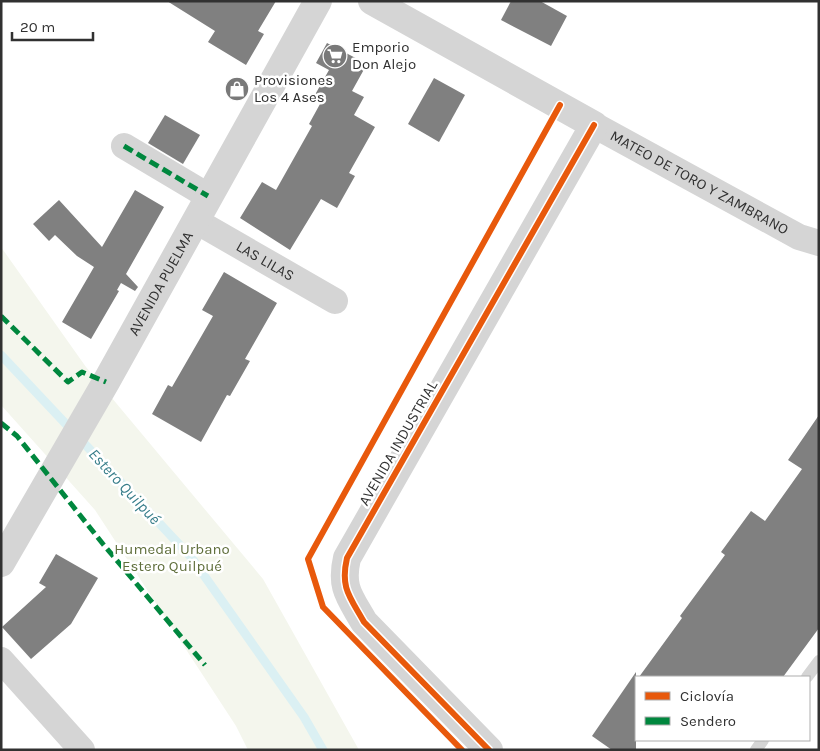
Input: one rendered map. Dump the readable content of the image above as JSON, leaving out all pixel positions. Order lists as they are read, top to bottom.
{
  "streets": {
    "street": [
      "MATEO DE TORO Y ZAMBRANO",
      "LAS LILAS",
      "AVENIDA PUELMA",
      "AVENIDA INDUSTRIAL"
    ]
  },
  "crossings": [
    ["MATEO DE TORO Y ZAMBRANO", "AVENIDA INDUSTRIAL"],
    ["LAS LILAS", "AVENIDA PUELMA"]
  ],
  "water": ["Estero Quilpué"],
  "parks": ["Humedal Urbano Estero Quilpué"],
  "places": {
    "supermarket": ["Emporio Don Alejo"],
    "shop": ["Provisiones Los 4 Ases"]
  },
  "legend": ["Ciclovía", "Sendero"],
  "scale_bar": "20 m"
}
